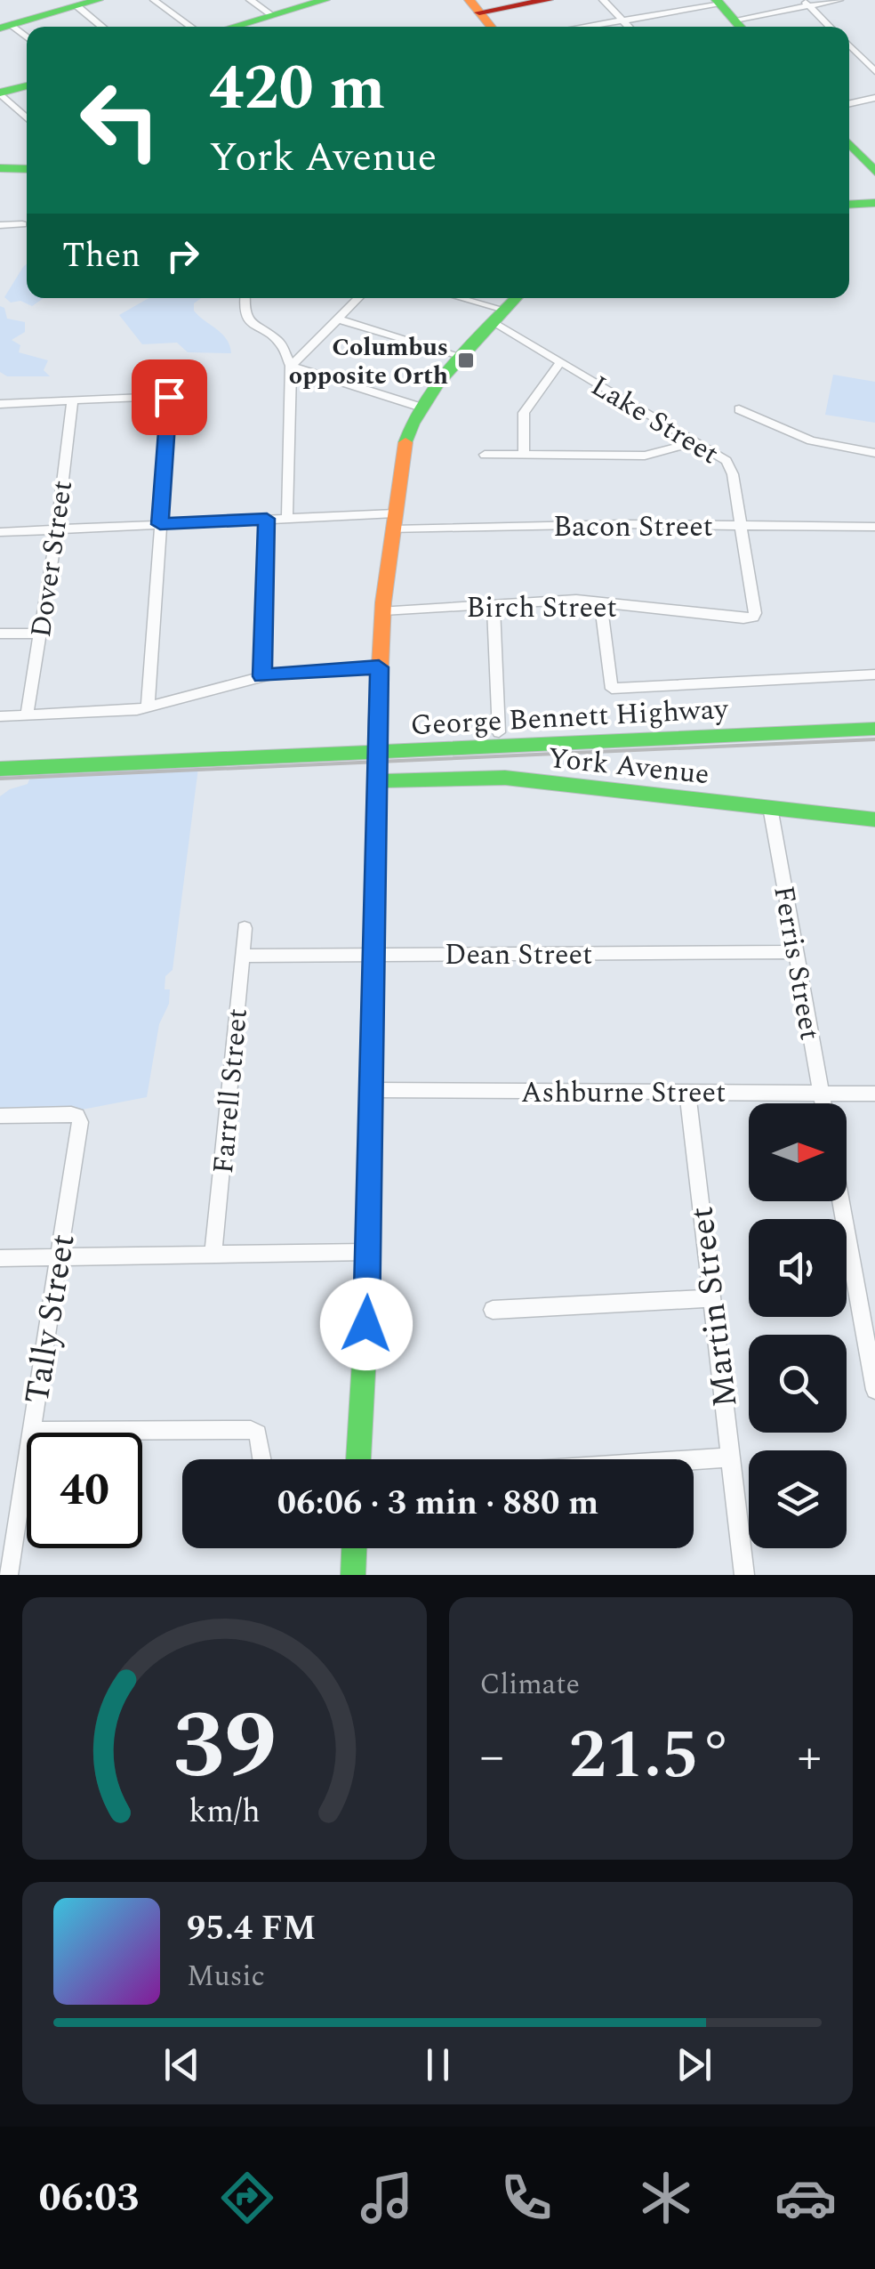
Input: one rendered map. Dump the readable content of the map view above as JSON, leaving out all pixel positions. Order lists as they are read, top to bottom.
{
  "streets": {
    "street": [
      "Lake Street",
      "Bacon Street",
      "Dover Street",
      "Birch Street",
      "George Bennett Highway",
      "York Avenue",
      "Dean Street",
      "Ferris Street",
      "Farrell Street",
      "Ashburne Street",
      "Martin Street",
      "Tally Street"
    ]
  },
  "crossings": [
    ["Lake Street", "Bacon Street"],
    ["Lake Street", "Birch Street"],
    ["Bacon Street", "Dover Street"],
    ["York Avenue", "Ferris Street"],
    ["Dean Street", "Ferris Street"],
    ["Dean Street", "Farrell Street"],
    ["Ferris Street", "Ashburne Street"],
    ["Ashburne Street", "Martin Street"]
  ],
  "places": {
    "transit": ["Columbus opposite Orth"]
  },
  "north": "right",
  "page": {
    "turn": ["420 m", "York Avenue"],
    "then": "Then",
    "limit": "40",
    "trip": "06:06 · 3 min · 880 m",
    "tile": "Climate",
    "heat": ["−", "21.5°", "+"],
    "song": ["95.4 FM", "Music"],
    "tabs": "06:03",
    "gauge": ["39", "km/h"]
  }
}
